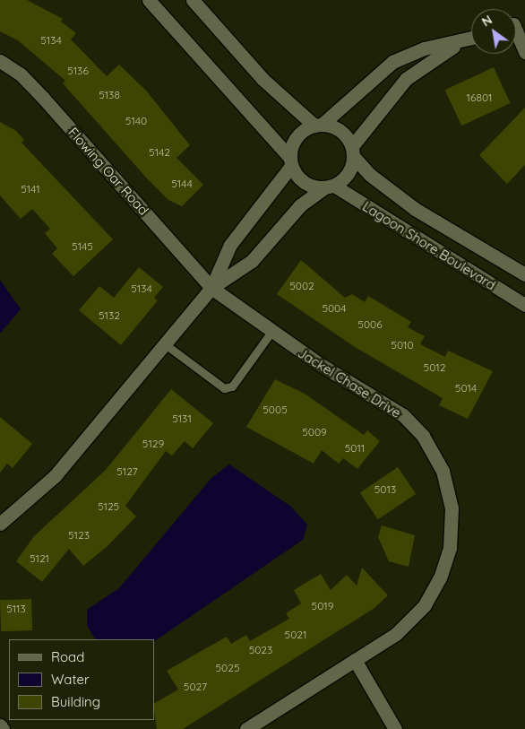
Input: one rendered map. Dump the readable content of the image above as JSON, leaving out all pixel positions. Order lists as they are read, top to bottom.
{
  "streets": {
    "street": ["Flowing Oar Road", "Lagoon Shore Boulevard", "Jackel Chase Drive"]
  },
  "crossings": [
    ["Flowing Oar Road", "Jackel Chase Drive"]
  ],
  "house_numbers": [
    "5134",
    "5136",
    "5138",
    "16801",
    "5140",
    "5142",
    "5144",
    "5141",
    "5145",
    "5002",
    "5134",
    "5004",
    "5132",
    "5006",
    "5010",
    "5012",
    "5014",
    "5005",
    "5131",
    "5009",
    "5129",
    "5011",
    "5127",
    "5013",
    "5125",
    "5123",
    "5121",
    "5019",
    "5113",
    "5021",
    "5023",
    "5025",
    "5027"
  ],
  "legend": ["Road", "Water", "Building"],
  "north": "top left"
}
